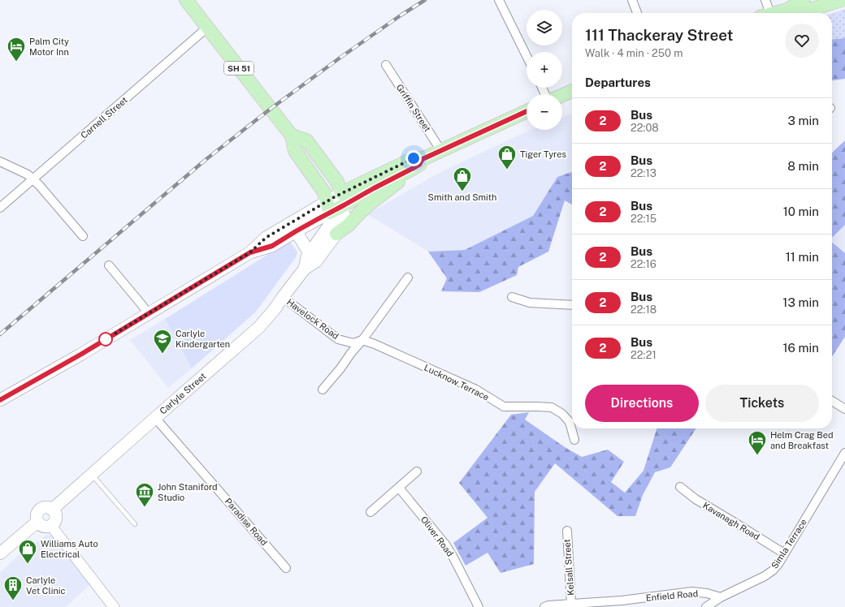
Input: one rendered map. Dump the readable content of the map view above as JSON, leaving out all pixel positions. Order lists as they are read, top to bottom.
{
  "streets": {
    "main road": ["SH 51", "Carlyle Street"],
    "street": [
      "Griffin Street",
      "Carnell Street",
      "Havelock Road",
      "Lucknow Terrace",
      "Kavanagh Road",
      "Paradise Road",
      "Oliver Road",
      "Simla Terrace",
      "Kelsall Street",
      "Enfield Road"
    ]
  },
  "crossings": [
    ["SH 51", "Carnell Street"],
    ["SH 51", "Carlyle Street"],
    ["Havelock Road", "Lucknow Terrace"],
    ["Havelock Road", "Carlyle Street"],
    ["Carlyle Street", "Paradise Road"],
    ["Kavanagh Road", "Simla Terrace"],
    ["Simla Terrace", "Enfield Road"],
    ["Kelsall Street", "Enfield Road"]
  ],
  "places": {
    "hotel": ["Palm City Motor Inn", "Helm Crag Bed and Breakfast"],
    "shop": ["Tiger Tyres", "Smith and Smith", "Williams Auto Electrical"],
    "school or university": ["Carlyle Kindergarten"],
    "museum": ["John Staniford Studio"],
    "building": ["Carlyle Vet Clinic"]
  },
  "lines": ["bus line 2"],
  "page": {
    "map_buttons": ["+", "−"],
    "heading": [
      ["111 Thackeray Street", "Walk · 4 min · 250 m"],
      "Departures"
    ],
    "list": [
      {
        "mark": "2",
        "name": "Bus",
        "note": "22:08",
        "value": "3 min"
      },
      {
        "mark": "2",
        "name": "Bus",
        "note": "22:13",
        "value": "8 min"
      },
      {
        "mark": "2",
        "name": "Bus",
        "note": "22:15",
        "value": "10 min"
      },
      {
        "mark": "2",
        "name": "Bus",
        "note": "22:16",
        "value": "11 min"
      },
      {
        "mark": "2",
        "name": "Bus",
        "note": "22:18",
        "value": "13 min"
      },
      {
        "mark": "2",
        "name": "Bus",
        "note": "22:21",
        "value": "16 min"
      }
    ],
    "buttons": ["Directions", "Tickets"]
  }
}
